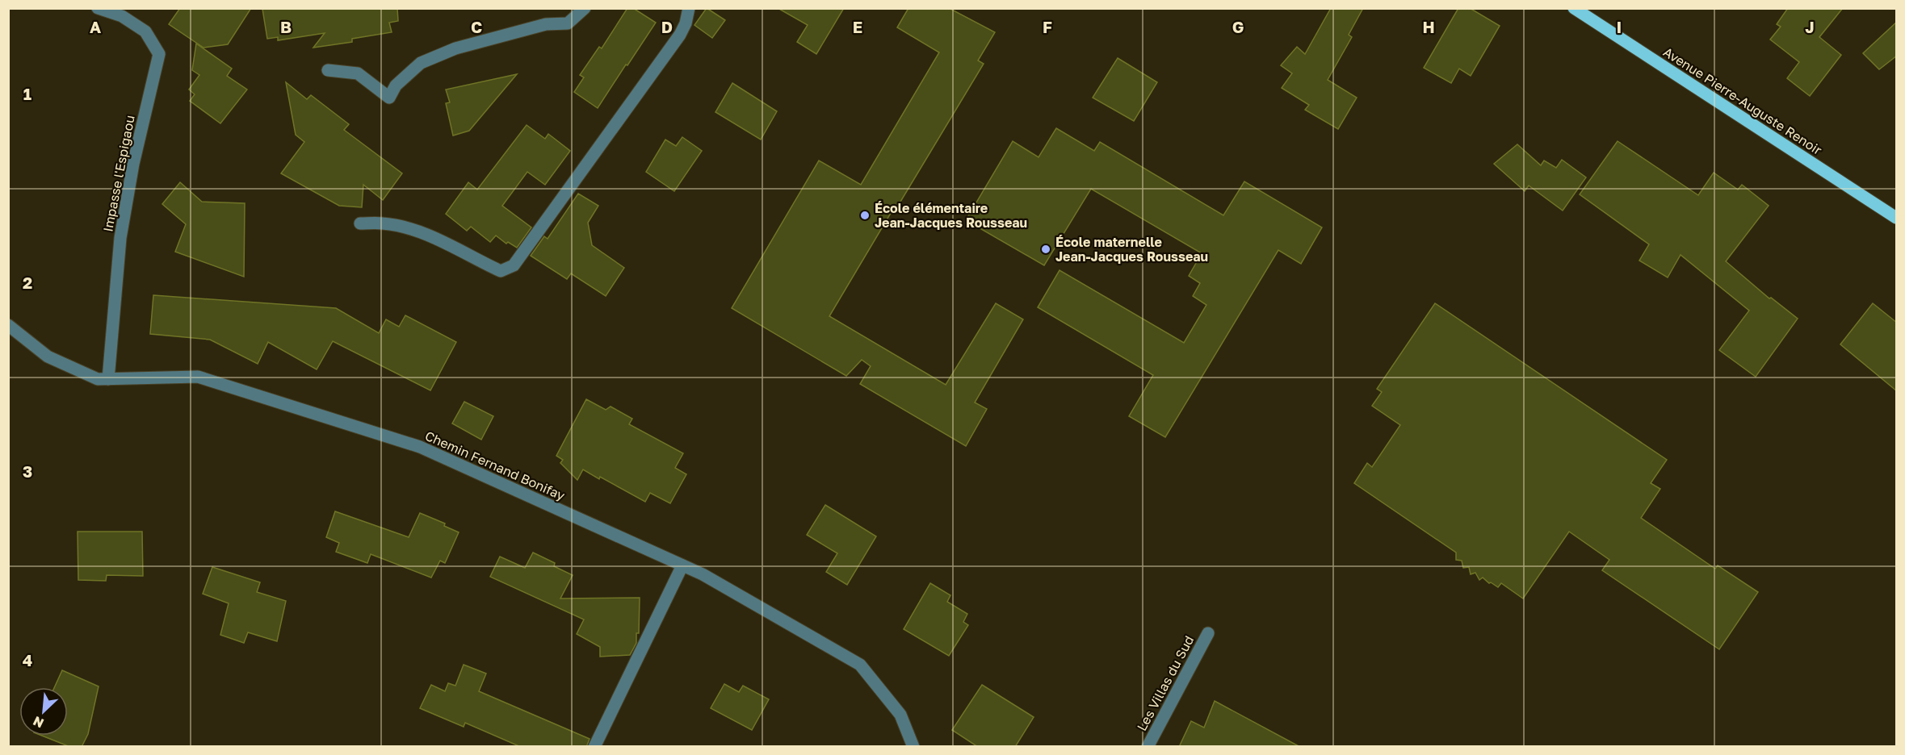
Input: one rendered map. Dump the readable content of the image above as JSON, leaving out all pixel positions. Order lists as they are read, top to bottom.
{
  "streets": {
    "main road": ["Avenue Pierre-Auguste Renoir"],
    "street": ["Impasse l'Espigaou", "Chemin Fernand Bonifay", "Les Villas du Sud"]
  },
  "crossings": [
    ["Impasse l'Espigaou", "Chemin Fernand Bonifay"]
  ],
  "places": ["École élémentaire Jean-Jacques Rousseau", "École maternelle Jean-Jacques Rousseau"],
  "north": "bottom left",
  "grid": {
    "columns": [
      "A",
      "B",
      "C",
      "D",
      "E",
      "F",
      "G",
      "H",
      "I",
      "J"
    ],
    "rows": [
      "1",
      "2",
      "3",
      "4"
    ]
  }
}
